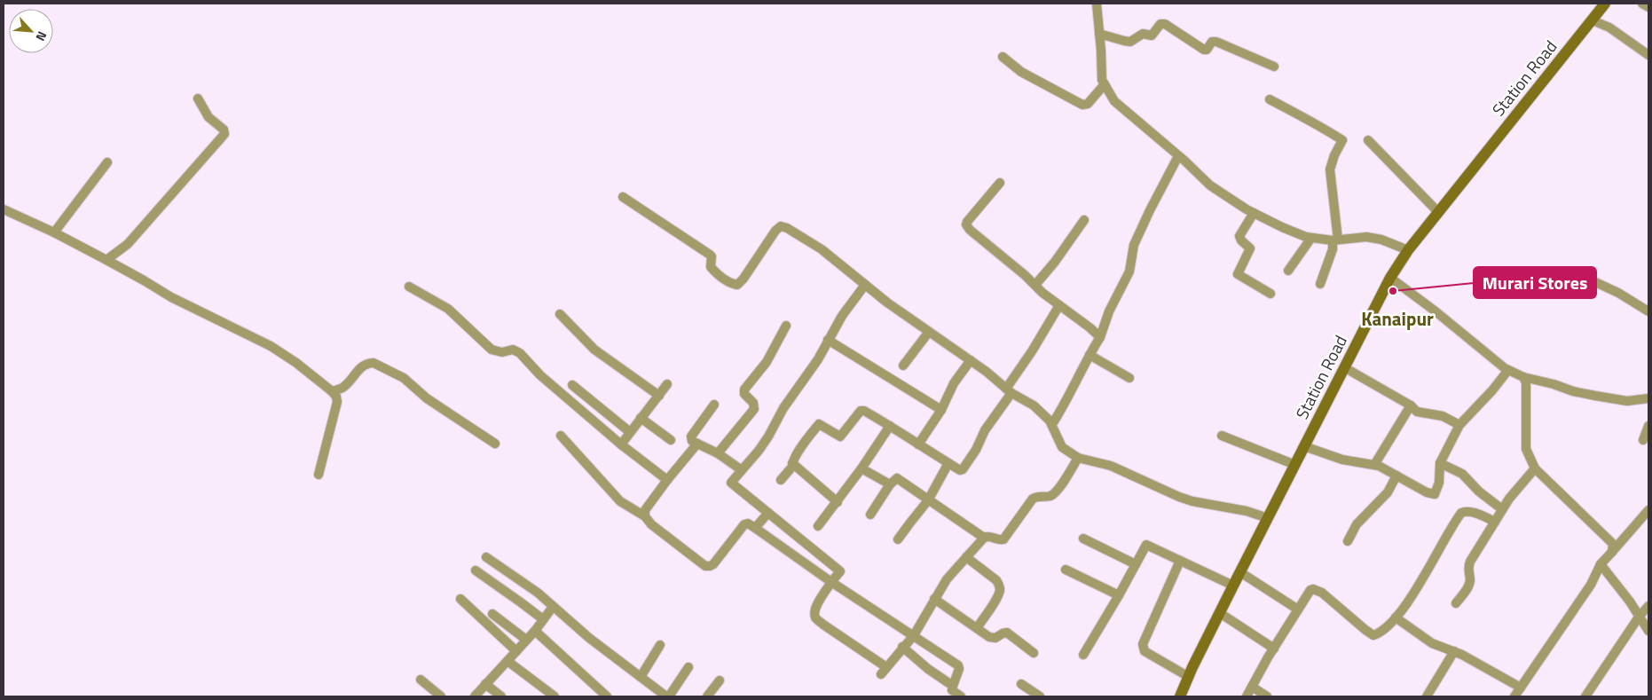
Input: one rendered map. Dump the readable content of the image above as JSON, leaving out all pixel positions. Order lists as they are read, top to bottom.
{
  "streets": {
    "main road": ["Station Road"]
  },
  "districts": ["Kanaipur"],
  "places": ["Murari Stores"],
  "north": "bottom right"
}
